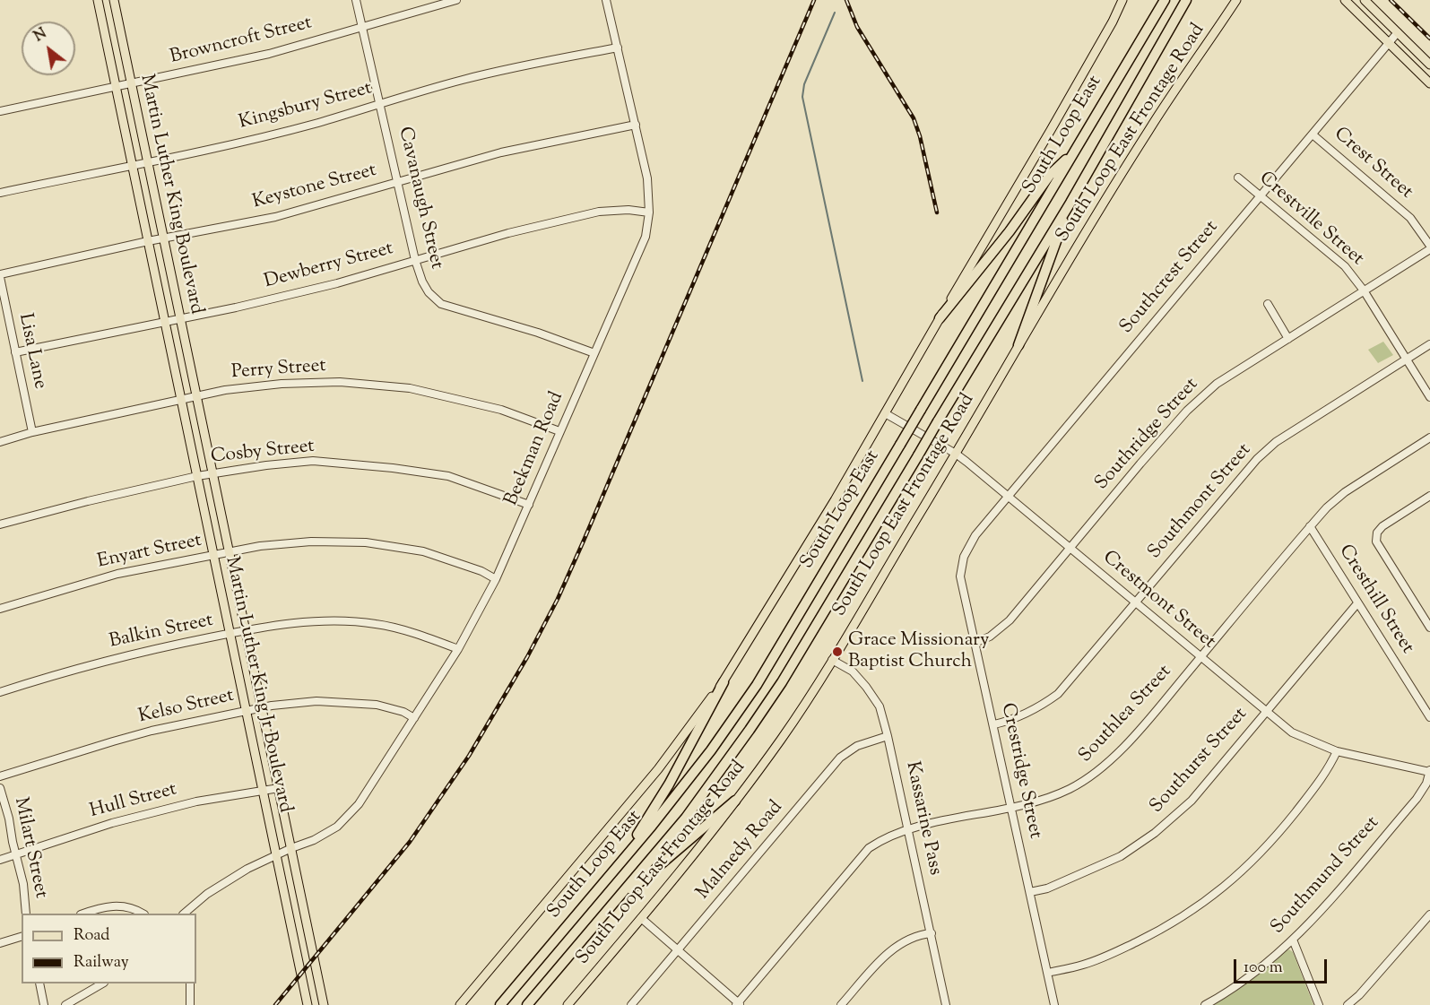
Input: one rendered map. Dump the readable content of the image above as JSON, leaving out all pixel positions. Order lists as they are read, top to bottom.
{
  "streets": {
    "highway": ["South Loop East"],
    "main road": ["South Loop East Frontage Road", "Martin Luther King Boulevard", "Martin Luther King Jr Boulevard"],
    "street": [
      "Browncroft Street",
      "Kingsbury Street",
      "Crest Street",
      "Keystone Street",
      "Cavanaugh Street",
      "Crestville Street",
      "Dewberry Street",
      "Southcrest Street",
      "Lisa Lane",
      "Perry Street",
      "Southridge Street",
      "Beekman Road",
      "Cosby Street",
      "Southmont Street",
      "Enyart Street",
      "Cresthill Street",
      "Crestmont Street",
      "Balkin Street",
      "Kelso Street",
      "Southlea Street",
      "Southurst Street",
      "Crestridge Street",
      "Hull Street",
      "Kassarine Pass",
      "Milart Street",
      "Malmedy Road",
      "Southmund Street"
    ]
  },
  "crossings": [
    ["Browncroft Street", "Martin Luther King Boulevard"],
    ["Browncroft Street", "Cavanaugh Street"],
    ["Kingsbury Street", "Martin Luther King Boulevard"],
    ["Kingsbury Street", "Cavanaugh Street"],
    ["Kingsbury Street", "Beekman Road"],
    ["South Loop East Frontage Road", "Crestmont Street"],
    ["South Loop East Frontage Road", "Kassarine Pass"],
    ["Crest Street", "Southcrest Street"],
    ["Crest Street", "Southridge Street"],
    ["Keystone Street", "Martin Luther King Boulevard"],
    ["Keystone Street", "Cavanaugh Street"],
    ["Keystone Street", "Lisa Lane"],
    ["Keystone Street", "Beekman Road"],
    ["Martin Luther King Boulevard", "Dewberry Street"],
    ["Martin Luther King Boulevard", "Perry Street"],
    ["Martin Luther King Boulevard", "Martin Luther King Jr Boulevard"],
    ["Cavanaugh Street", "Dewberry Street"],
    ["Cavanaugh Street", "Beekman Road"],
    ["Crestville Street", "Southcrest Street"],
    ["Crestville Street", "Southridge Street"],
    ["Crestville Street", "Southmont Street"],
    ["Dewberry Street", "Lisa Lane"],
    ["Dewberry Street", "Beekman Road"],
    ["Southcrest Street", "Crestmont Street"],
    ["Southcrest Street", "Crestridge Street"],
    ["Lisa Lane", "Perry Street"],
    ["Perry Street", "Beekman Road"],
    ["Perry Street", "Martin Luther King Jr Boulevard"],
    ["Southridge Street", "Crestmont Street"],
    ["Southridge Street", "Crestridge Street"],
    ["Beekman Road", "Cosby Street"],
    ["Beekman Road", "Enyart Street"],
    ["Beekman Road", "Balkin Street"],
    ["Beekman Road", "Martin Luther King Jr Boulevard"],
    ["Beekman Road", "Kelso Street"],
    ["Cosby Street", "Martin Luther King Jr Boulevard"],
    ["Southmont Street", "Crestmont Street"],
    ["Southmont Street", "Crestridge Street"],
    ["Enyart Street", "Martin Luther King Jr Boulevard"],
    ["Cresthill Street", "Southlea Street"],
    ["Cresthill Street", "Southurst Street"],
    ["Crestmont Street", "Southlea Street"],
    ["Crestmont Street", "Southurst Street"],
    ["Crestmont Street", "Southmund Street"],
    ["Balkin Street", "Martin Luther King Jr Boulevard"],
    ["Martin Luther King Jr Boulevard", "Kelso Street"],
    ["Martin Luther King Jr Boulevard", "Hull Street"],
    ["Southlea Street", "Crestridge Street"],
    ["Southlea Street", "Kassarine Pass"],
    ["Southurst Street", "Crestridge Street"],
    ["Hull Street", "Milart Street"],
    ["Kassarine Pass", "Malmedy Road"]
  ],
  "places": ["Grace Missionary Baptist Church"],
  "legend": ["Road", "Railway"],
  "scale_bar": "100 m",
  "north": "top left"
}
